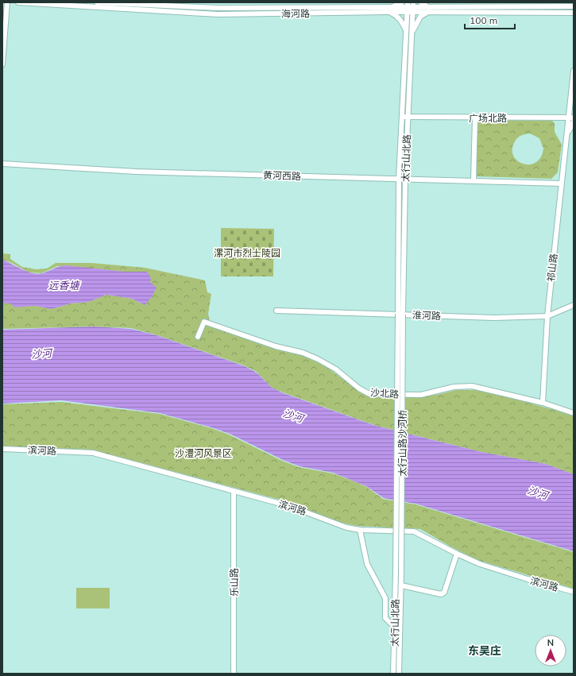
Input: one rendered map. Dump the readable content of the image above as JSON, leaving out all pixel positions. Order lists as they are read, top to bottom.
{
  "streets": {
    "street": [
      "海河路",
      "广场北路",
      "太行山北路",
      "黄河西路",
      "祁山路",
      "淮河路",
      "沙北路",
      "太行山路沙河桥",
      "滨河路",
      "乐山路"
    ]
  },
  "crossings": [
    ["海河路", "太行山北路"],
    ["广场北路", "太行山北路"],
    ["广场北路", "祁山路"],
    ["太行山北路", "黄河西路"],
    ["太行山北路", "淮河路"],
    ["太行山北路", "太行山路沙河桥"],
    ["黄河西路", "祁山路"],
    ["祁山路", "淮河路"],
    ["祁山路", "沙北路"],
    ["淮河路", "太行山路沙河桥"],
    ["滨河路", "乐山路"]
  ],
  "districts": ["东吴庄"],
  "water": ["远香塘", "沙河"],
  "parks": ["漯河市烈士陵园", "沙澧河风景区"],
  "scale_bar": "100 m",
  "north": "top"
}
